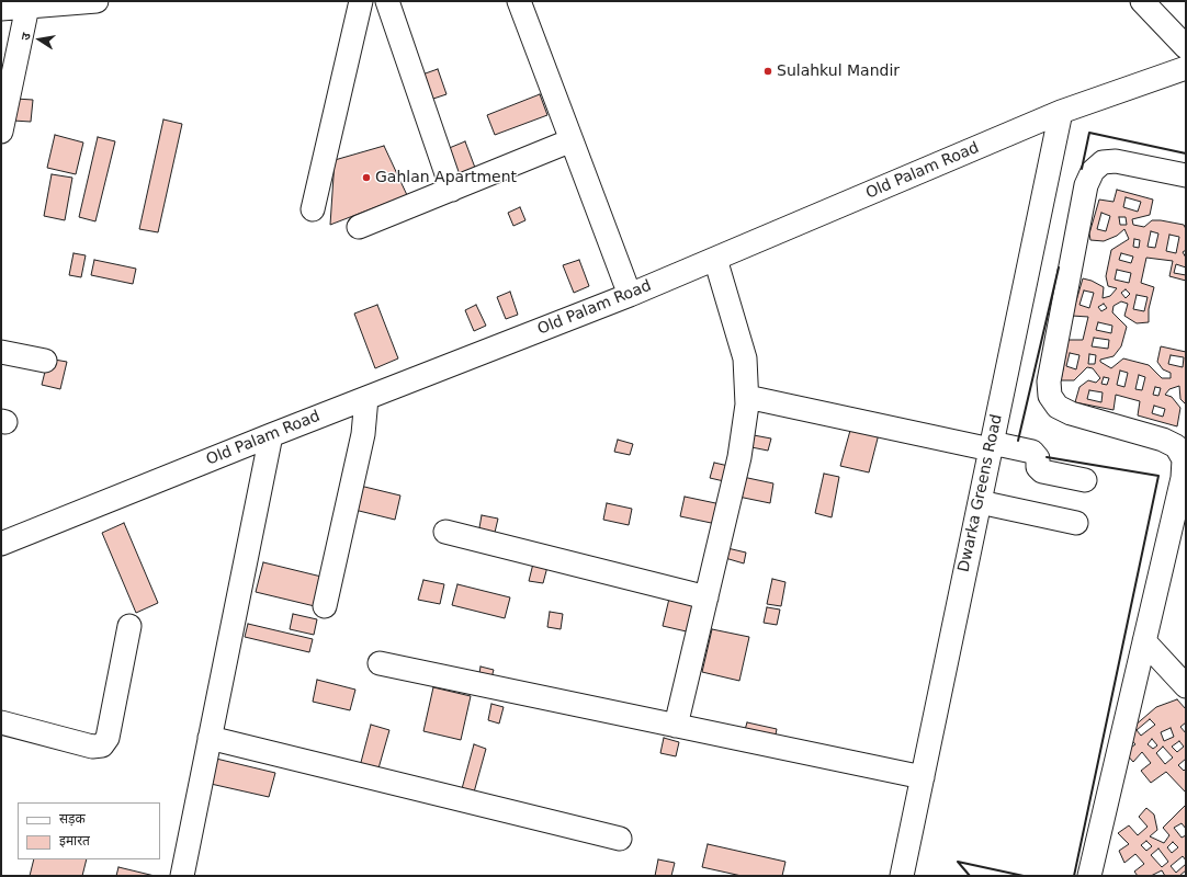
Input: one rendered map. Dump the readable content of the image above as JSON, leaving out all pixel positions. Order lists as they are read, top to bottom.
{
  "streets": {
    "street": ["Old Palam Road", "Dwarka Greens Road"]
  },
  "crossings": [
    ["Old Palam Road", "Dwarka Greens Road"]
  ],
  "places": ["Sulahkul Mandir", "Gahlan Apartment"],
  "legend": ["सड़क", "इमारत"],
  "north": "left"
}
